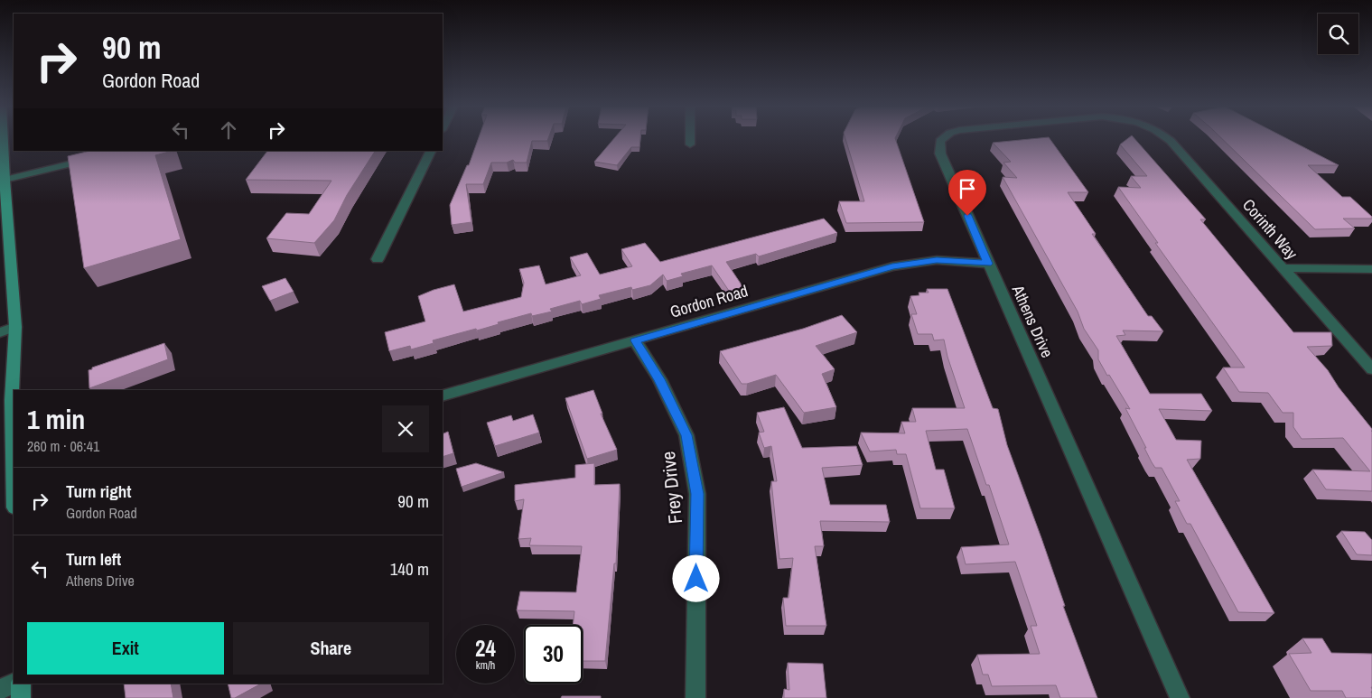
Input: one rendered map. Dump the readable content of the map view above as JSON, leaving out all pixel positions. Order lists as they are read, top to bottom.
{
  "streets": {
    "street": [
      "Corinth Way",
      "Gordon Road",
      "Athens Drive",
      "Frey Drive"
    ]
  },
  "crossings": [
    ["Gordon Road", "Athens Drive"],
    ["Gordon Road", "Frey Drive"]
  ],
  "page": {
    "turn": ["90 m", "Gordon Road"],
    "heading": ["1 min", "260 m · 06:41"],
    "list": [
      {
        "name": "Turn right",
        "note": "Gordon Road",
        "value": "90 m"
      },
      {
        "name": "Turn left",
        "note": "Athens Drive",
        "value": "140 m"
      }
    ],
    "buttons": ["Exit", "Share"],
    "speed": "24 km/h",
    "limit": "30"
  }
}
